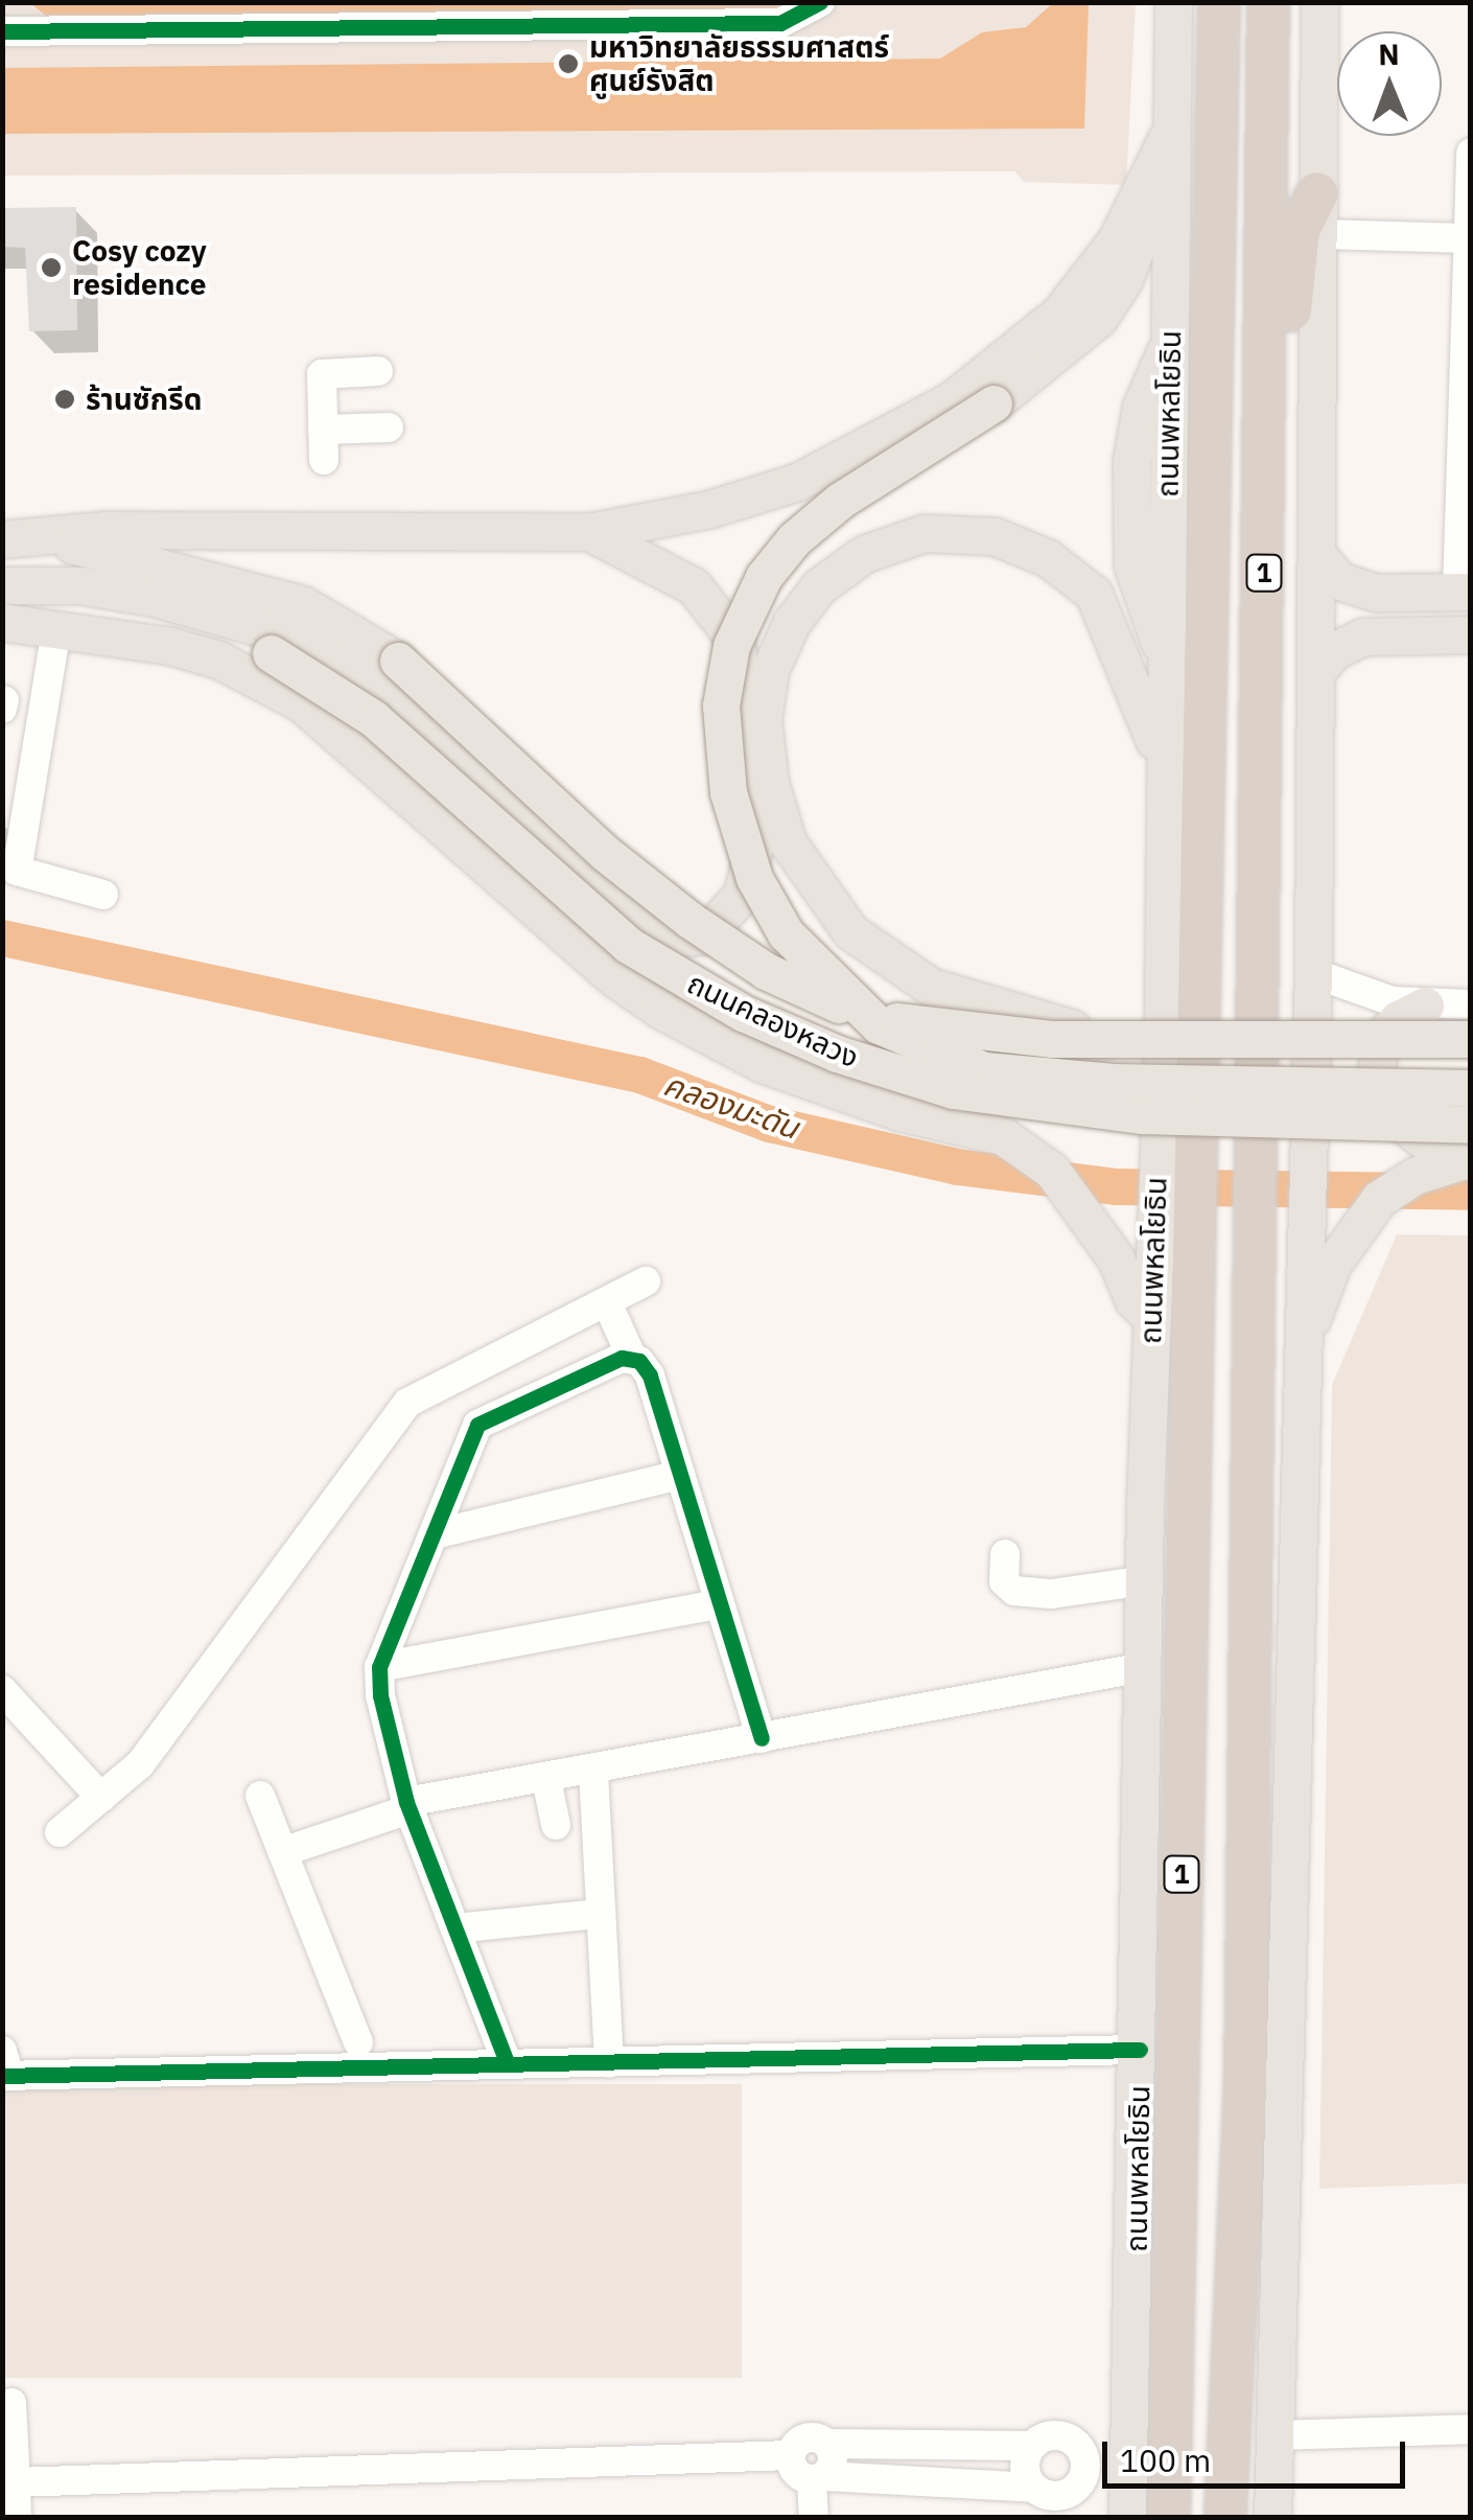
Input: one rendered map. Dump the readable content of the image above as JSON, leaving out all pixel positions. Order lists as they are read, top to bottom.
{
  "streets": {
    "highway": ["ถนนพหลโยธิน", "1"],
    "main road": ["ถนนคลองหลวง"]
  },
  "water": ["คลองมะดัน"],
  "places": ["มหาวิทยาลัยธรรมศาสตร์ ศูนย์รังสิต", "Cosy cozy residence", "ร้านซักรีด"],
  "scale_bar": "100 m",
  "north": "top"
}
